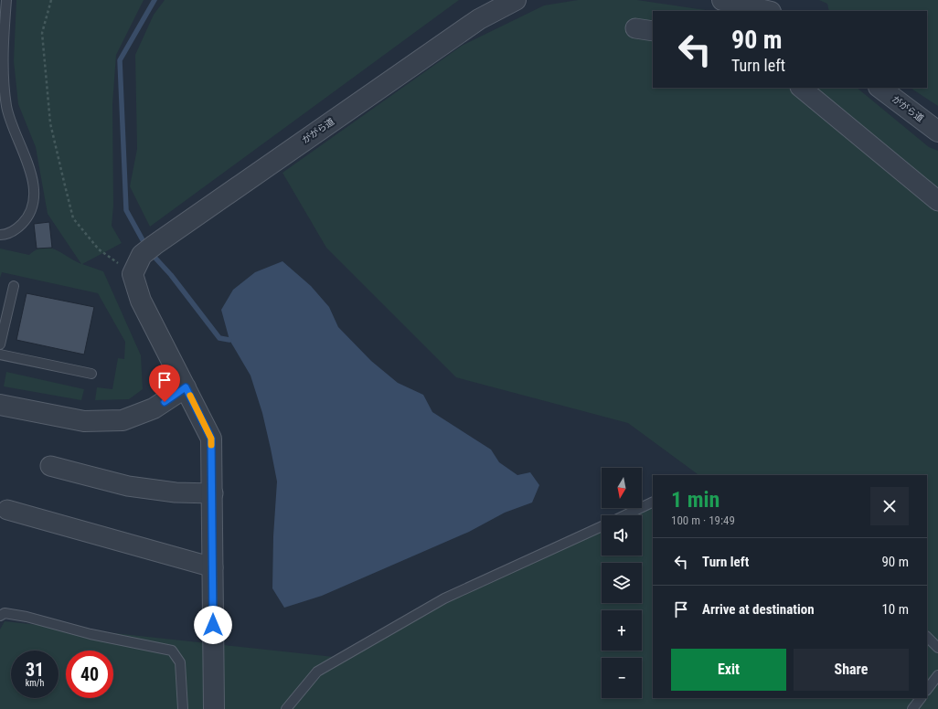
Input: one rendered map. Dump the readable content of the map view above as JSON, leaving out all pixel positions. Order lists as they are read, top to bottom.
{
  "streets": {
    "street": ["ががら道"]
  },
  "north": "bottom",
  "page": {
    "turn": ["90 m", "Turn left"],
    "map_buttons": ["+", "−"],
    "heading": ["1 min", "100 m · 19:49"],
    "list": [
      {
        "name": "Turn left",
        "value": "90 m"
      },
      {
        "name": "Arrive at destination",
        "value": "10 m"
      }
    ],
    "buttons": ["Exit", "Share"],
    "speed": "31 km/h",
    "limit": "40"
  }
}
